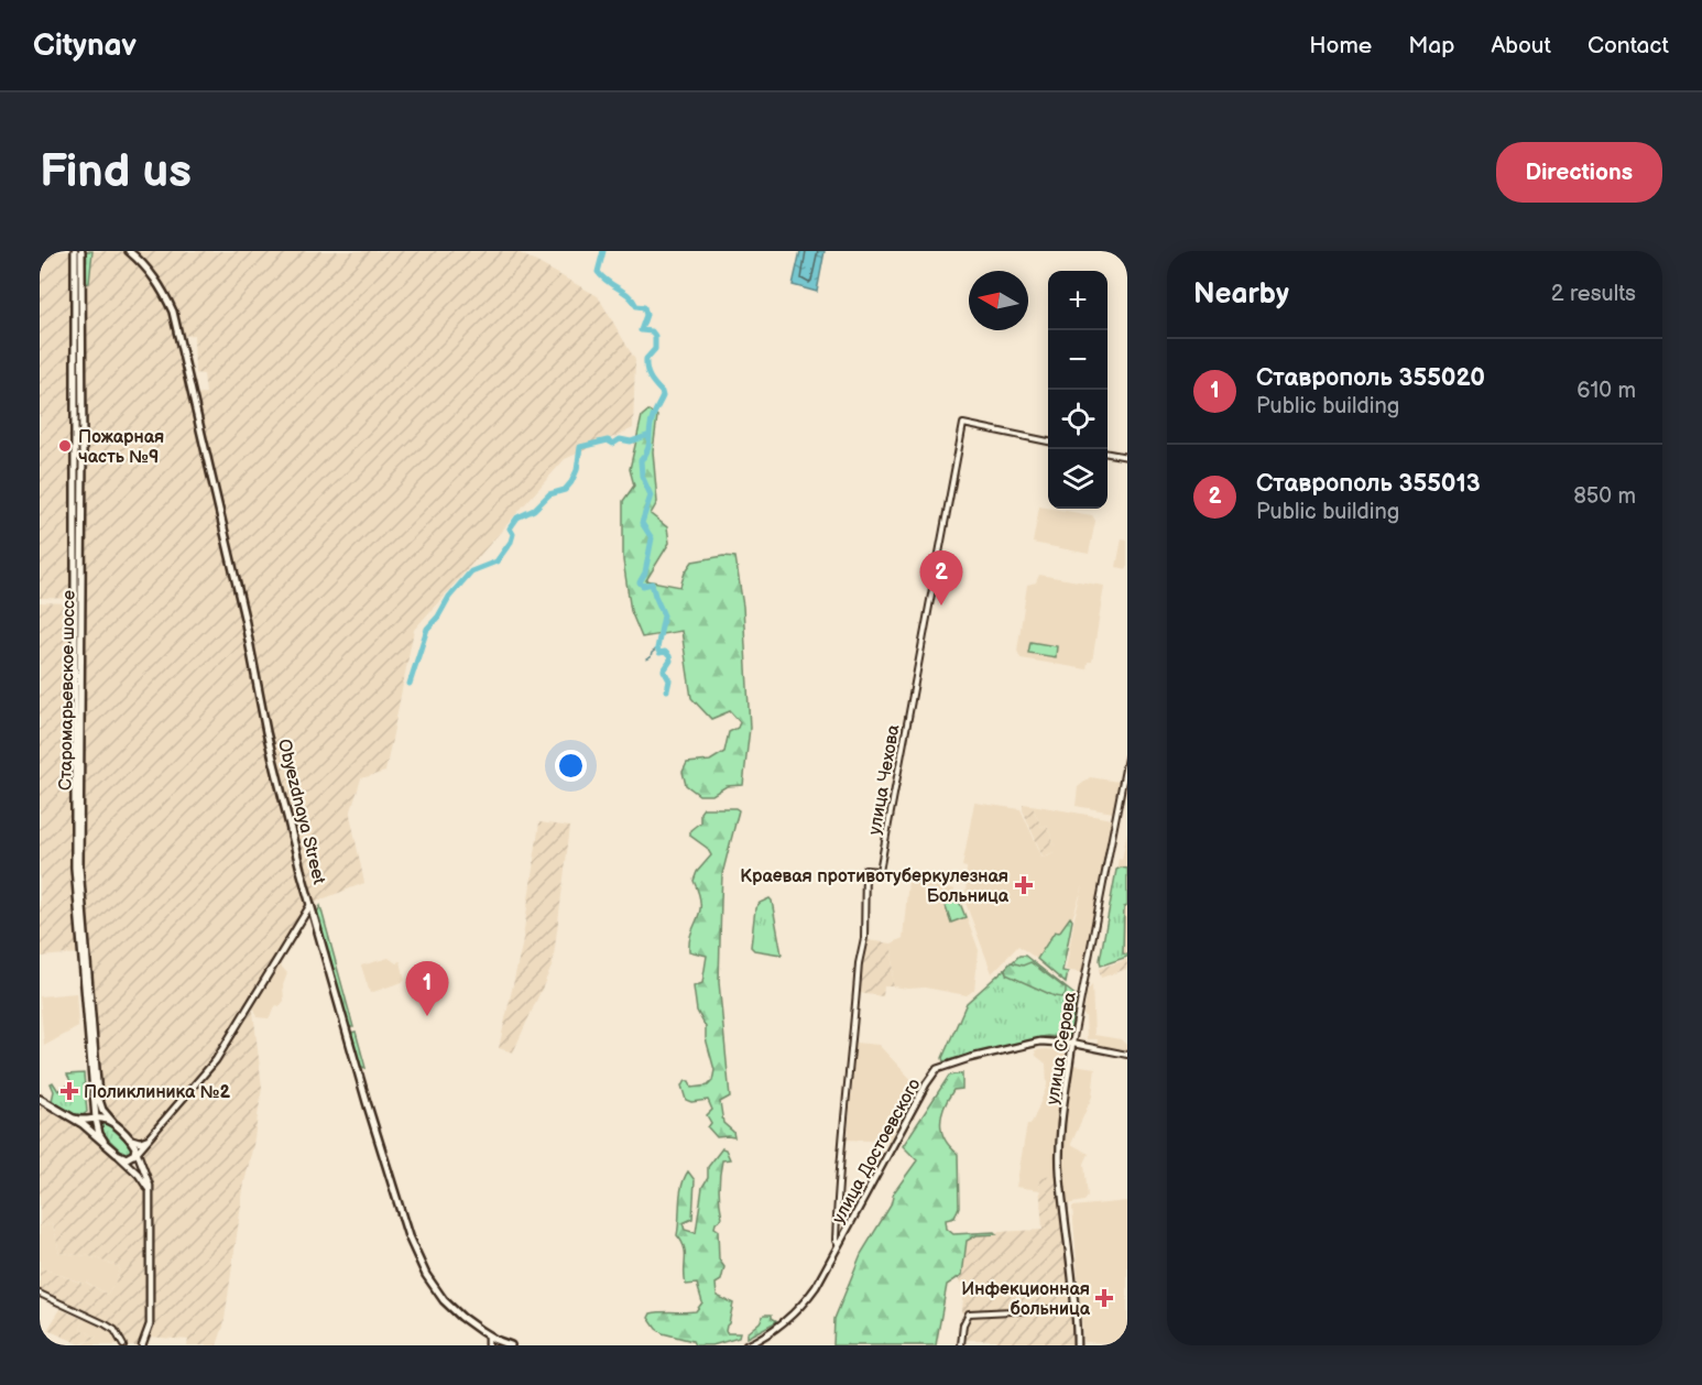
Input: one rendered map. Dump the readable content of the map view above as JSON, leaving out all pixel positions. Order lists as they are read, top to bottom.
{
  "streets": {
    "main road": [
      "Старомарьевское шоссе",
      "Obyezdnaya Street",
      "улица Серова",
      "улица Достоевского"
    ],
    "street": ["улица Чехова"]
  },
  "crossings": [
    ["улица Чехова", "улица Достоевского"],
    ["улица Серова", "улица Достоевского"]
  ],
  "places": {
    "other": ["Пожарная часть №9"],
    "health": ["Краевая противотуберкулезная Больница", "Поликлиника №2", "Инфекционная больница"]
  },
  "north": "left",
  "page": {
    "header": "Citynav",
    "nav": [
      "Home",
      "Map",
      "About",
      "Contact"
    ],
    "buttons": "Directions",
    "title": "Find us",
    "heading": ["Nearby", "2 results"],
    "map_buttons": ["+", "−"],
    "list": [
      {
        "mark": "1",
        "name": "Ставрополь 355020",
        "note": "Public building",
        "value": "610 m"
      },
      {
        "mark": "2",
        "name": "Ставрополь 355013",
        "note": "Public building",
        "value": "850 m"
      }
    ],
    "pins": ["2", "1"]
  }
}
